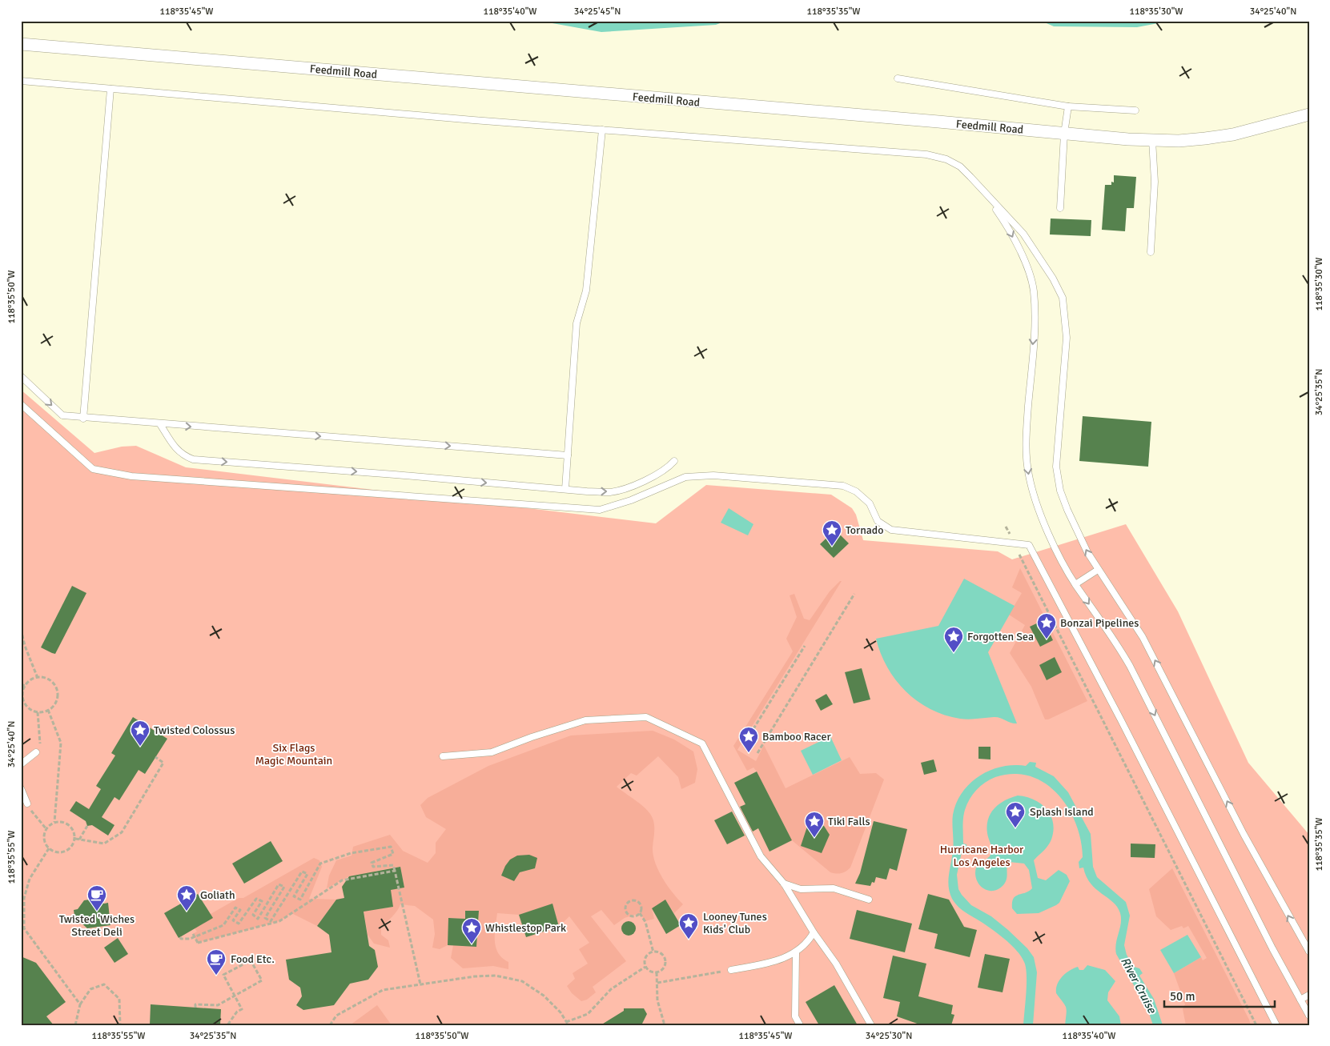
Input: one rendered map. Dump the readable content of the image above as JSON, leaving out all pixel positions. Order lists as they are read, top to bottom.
{
  "streets": {
    "street": ["Feedmill Road"]
  },
  "water": ["River Cruise"],
  "parks": ["Six Flags Magic Mountain", "Hurricane Harbor Los Angeles"],
  "places": {
    "place": [
      "Tornado",
      "Bonzai Pipelines",
      "Forgotten Sea",
      "Twisted Colossus",
      "Bamboo Racer",
      "Splash Island",
      "Tiki Falls",
      "Goliath",
      "Looney Tunes Kids' Club",
      "Whistlestop Park"
    ],
    "cafe": ["Twisted 'Wiches Street Deli", "Food Etc."]
  },
  "scale_bar": "50 m",
  "coordinates": [
    "118°35'45\"W",
    "118°35'40\"W",
    "34°25'45\"N",
    "118°35'35\"W",
    "118°35'30\"W",
    "34°25'40\"N",
    "118°35'50\"W",
    "34°25'35\"N",
    "118°35'55\"W",
    "34°25'30\"N"
  ]
}
